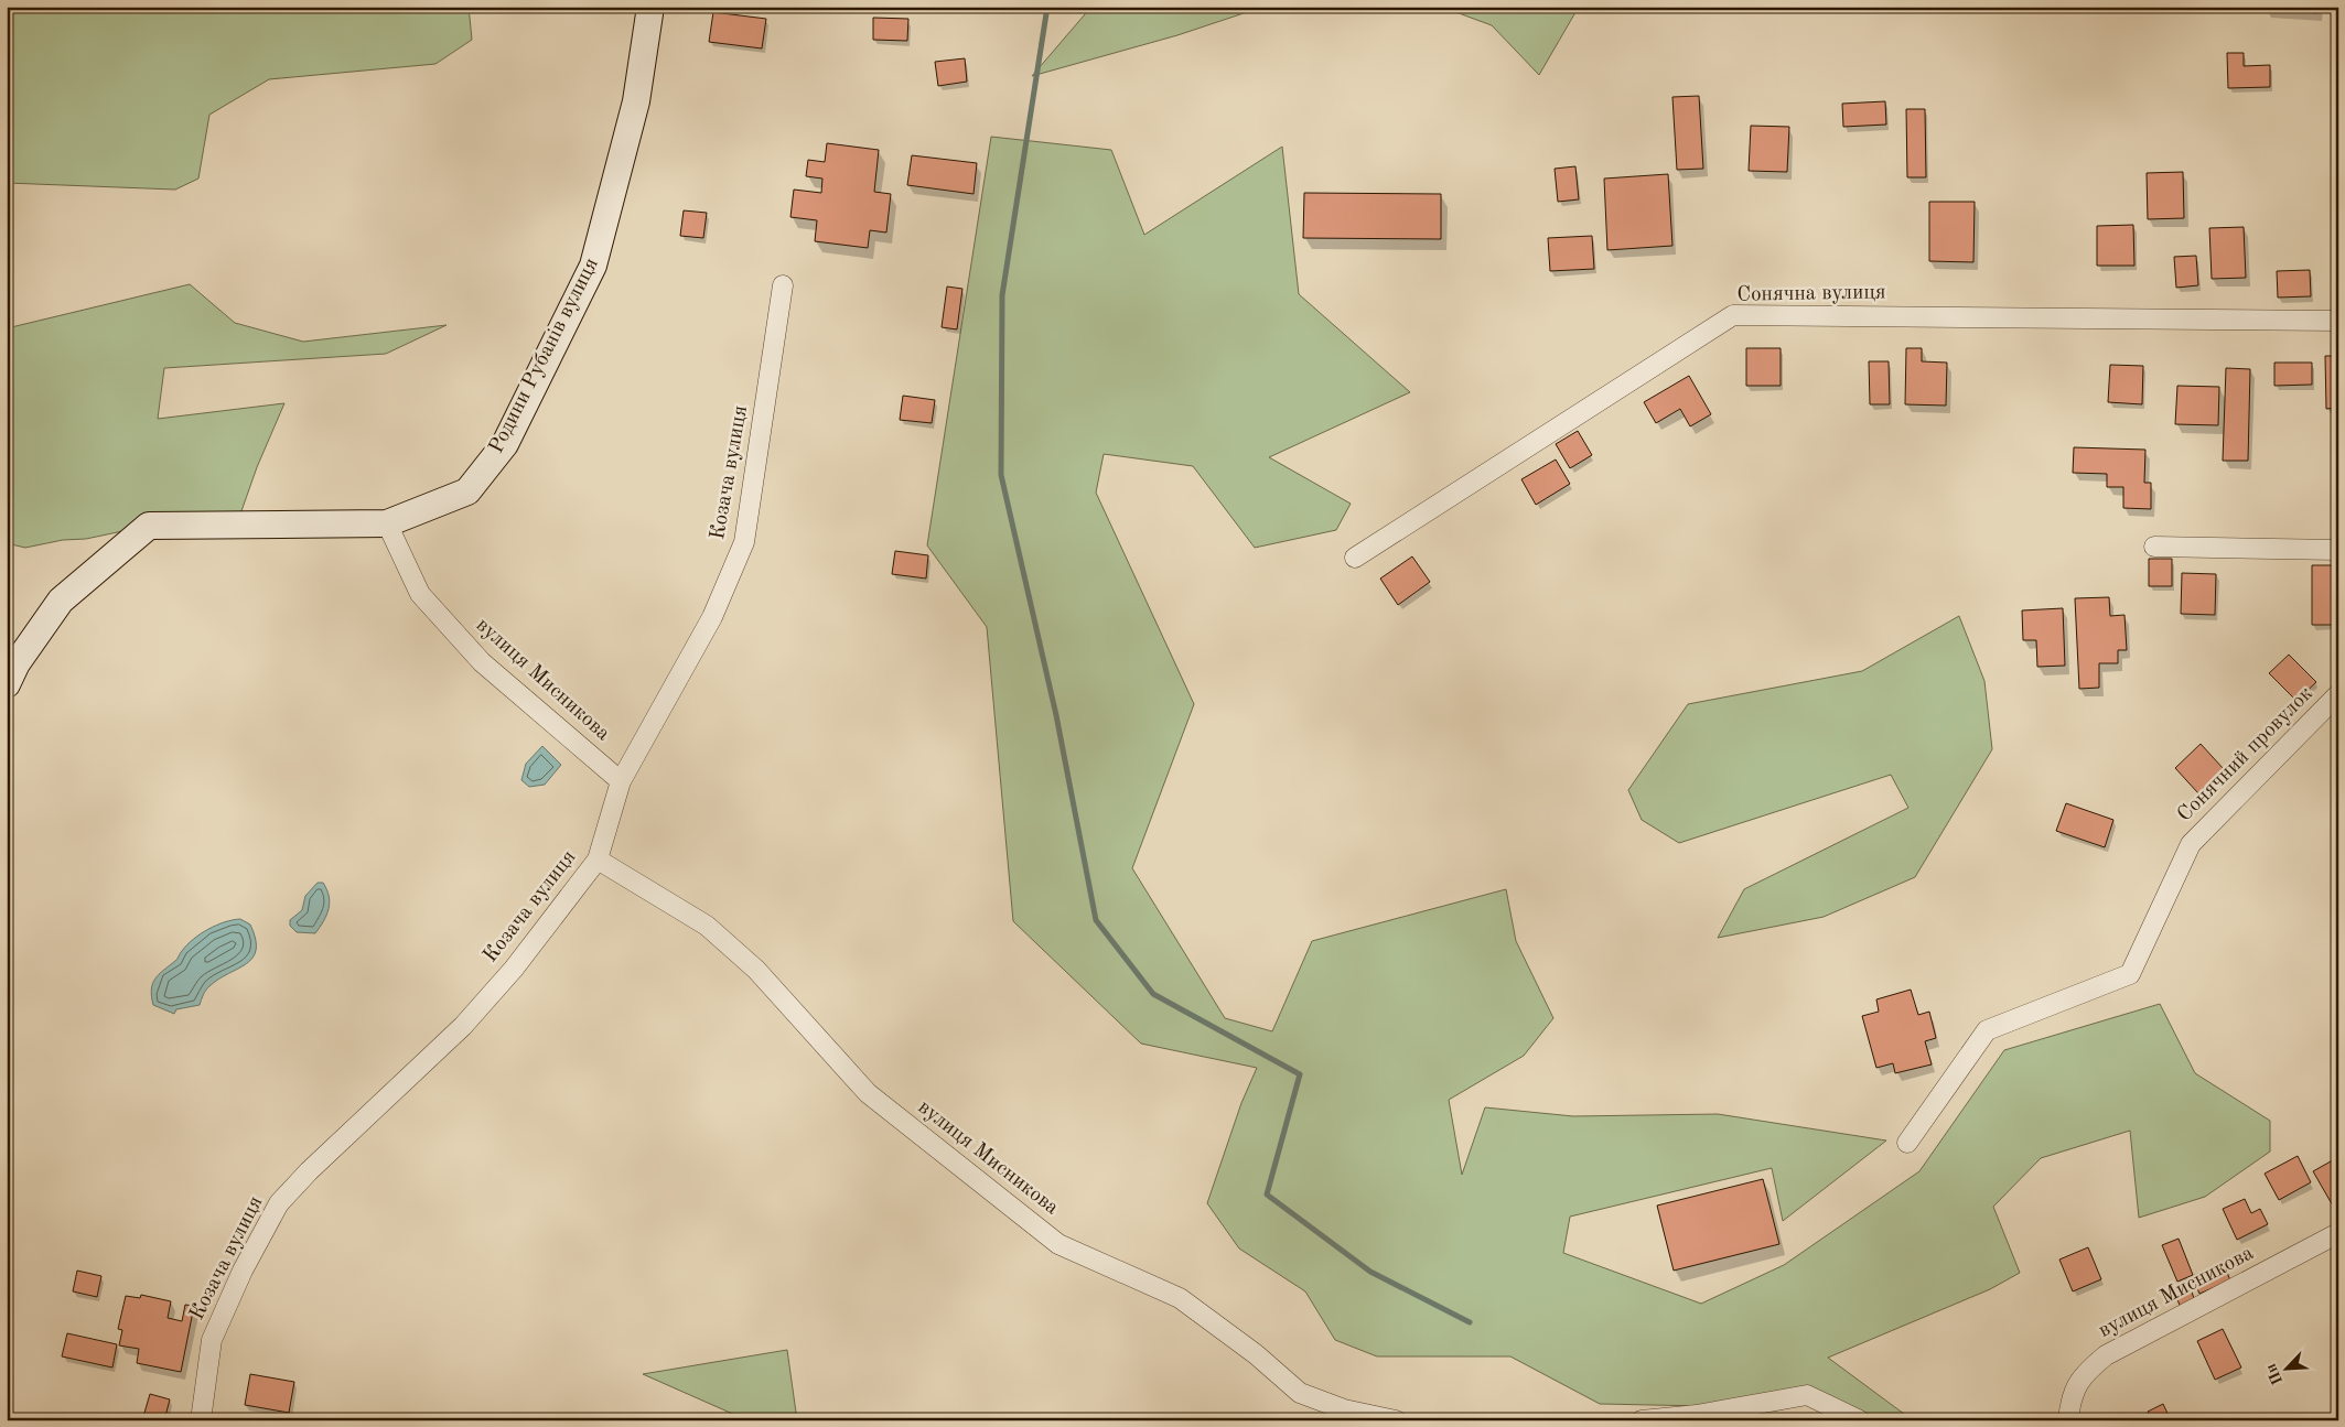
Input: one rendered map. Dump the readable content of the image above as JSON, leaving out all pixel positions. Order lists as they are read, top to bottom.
{
  "streets": {
    "street": [
      "Сонячна вулиця",
      "Родини Рубанів вулиця",
      "Козача вулиця",
      "вулиця Мисникова",
      "Сонячний провулок"
    ]
  },
  "crossings": [
    ["Родини Рубанів вулиця", "вулиця Мисникова"],
    ["Козача вулиця", "вулиця Мисникова"]
  ],
  "north": "bottom left"
}
